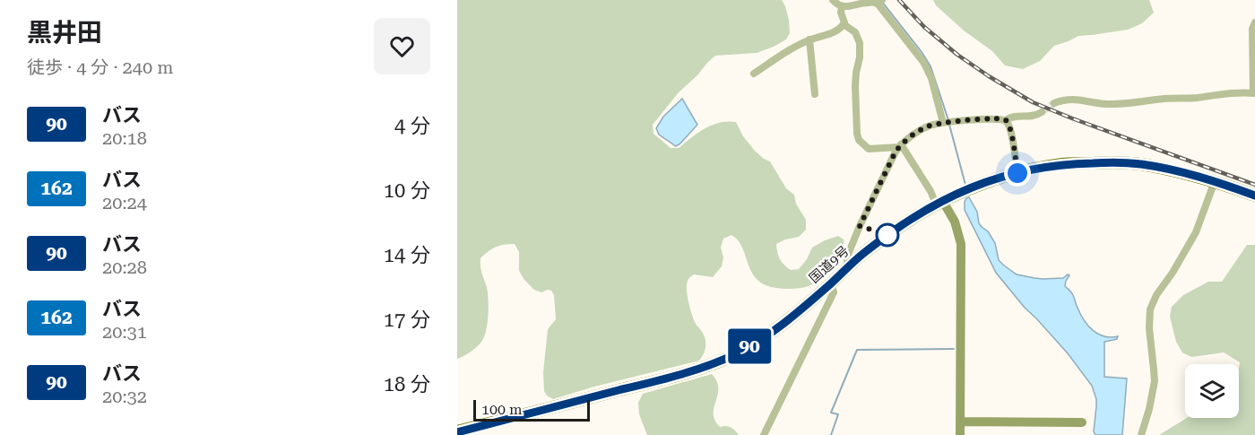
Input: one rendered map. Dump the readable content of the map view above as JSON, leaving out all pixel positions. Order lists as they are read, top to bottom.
{
  "streets": {
    "highway": ["国道9号"]
  },
  "lines": ["bus line 90"],
  "scale_bar": "100 m",
  "page": {
    "heading": ["黒井田", "徒歩 · 4 分 · 240 m"],
    "on_map": "90",
    "list": [
      {
        "mark": "90",
        "name": "バス",
        "note": "20:18",
        "value": "4 分"
      },
      {
        "mark": "162",
        "name": "バス",
        "note": "20:24",
        "value": "10 分"
      },
      {
        "mark": "90",
        "name": "バス",
        "note": "20:28",
        "value": "14 分"
      },
      {
        "mark": "162",
        "name": "バス",
        "note": "20:31",
        "value": "17 分"
      },
      {
        "mark": "90",
        "name": "バス",
        "note": "20:32",
        "value": "18 分"
      }
    ],
    "scale": "100 m"
  }
}
